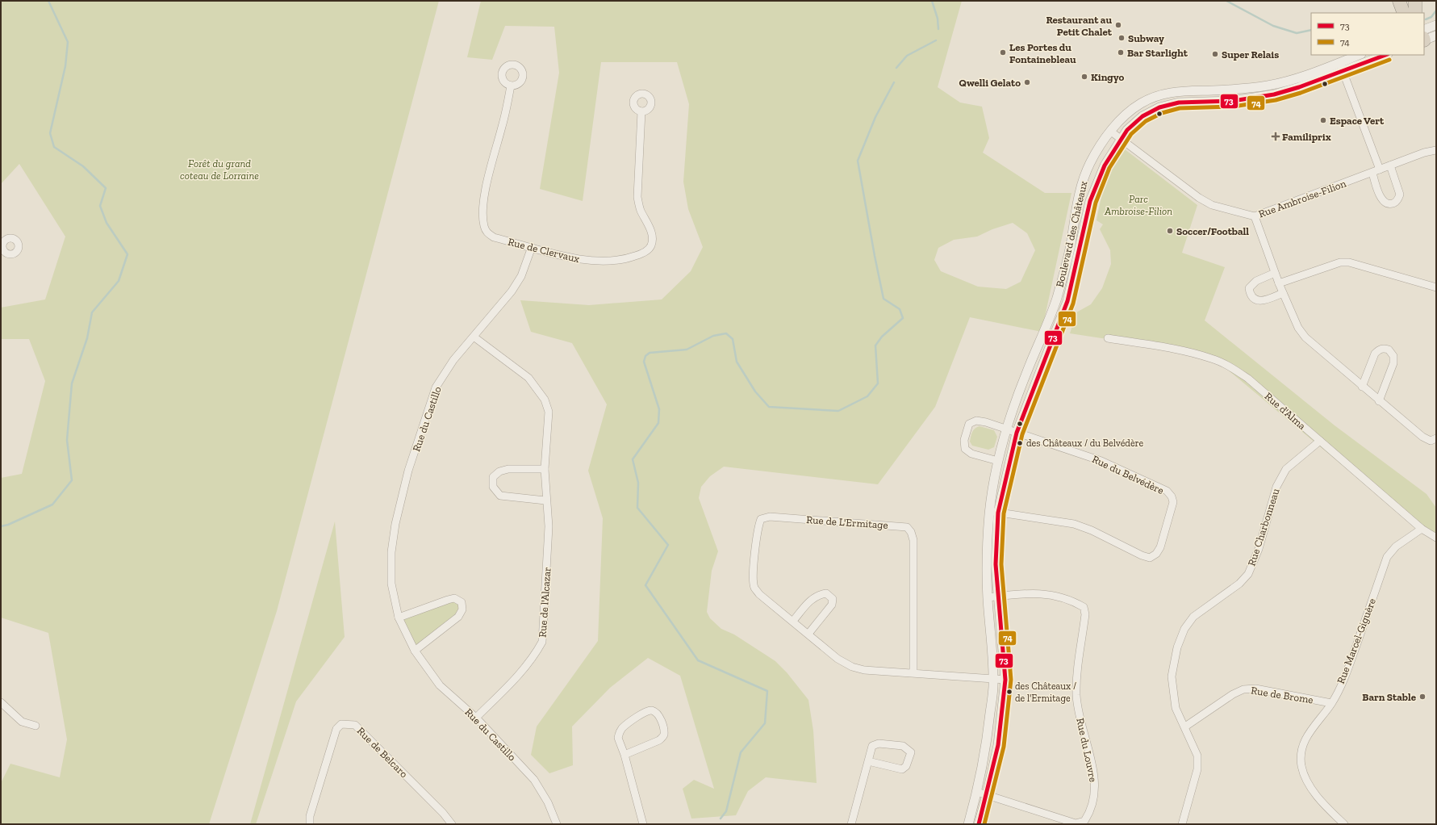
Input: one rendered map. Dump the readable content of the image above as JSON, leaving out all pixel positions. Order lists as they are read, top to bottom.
{
  "streets": {
    "street": [
      "Rue Ambroise-Filion",
      "Boulevard des Châteaux",
      "Rue de Clervaux",
      "Rue d'Alma",
      "Rue du Castillo",
      "Rue du Belvédère",
      "Rue de L'Ermitage",
      "Rue Charbonneau",
      "Rue de l'Alcazar",
      "Rue Marcel-Giguère",
      "Rue de Brome",
      "Rue du Louvre",
      "Rue de Belcaro"
    ]
  },
  "crossings": [
    ["Rue Ambroise-Filion", "Boulevard des Châteaux"],
    ["Boulevard des Châteaux", "Rue du Belvédère"],
    ["Boulevard des Châteaux", "Rue de L'Ermitage"],
    ["Boulevard des Châteaux", "Rue du Louvre"],
    ["Rue de Clervaux", "Rue du Castillo"],
    ["Rue d'Alma", "Rue Charbonneau"],
    ["Rue d'Alma", "Rue Marcel-Giguère"],
    ["Rue du Castillo", "Rue de l'Alcazar"],
    ["Rue Charbonneau", "Rue de Brome"],
    ["Rue Marcel-Giguère", "Rue de Brome"]
  ],
  "parks": ["Forêt du grand coteau de Lorraine", "Parc Ambroise-Filion"],
  "places": {
    "other": [
      "Restaurant au Petit Chalet",
      "Subway",
      "Les Portes du Fontainebleau",
      "Bar Starlight",
      "Super Relais",
      "Kingyo",
      "Qwelli Gelato",
      "Espace Vert",
      "Soccer/Football",
      "des Châteaux / du Belvédère",
      "des Châteaux / de l'Ermitage",
      "Barn Stable"
    ],
    "health": ["Familiprix"]
  },
  "lines": ["transit line 73", "transit line 74"],
  "legend": ["73", "74"]
}
